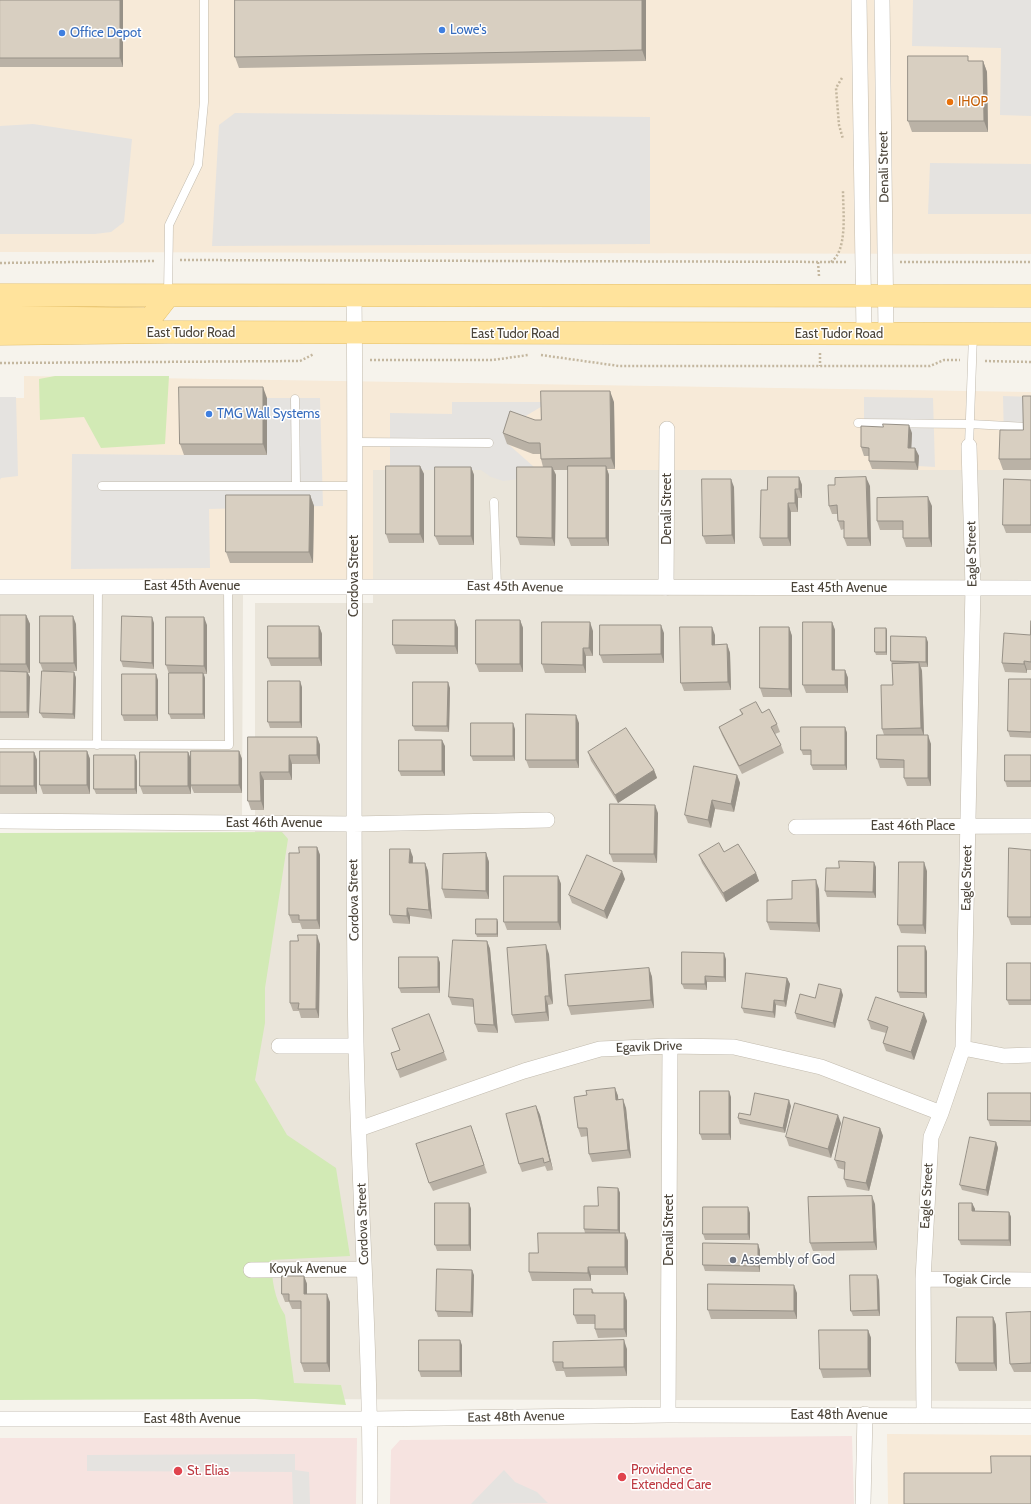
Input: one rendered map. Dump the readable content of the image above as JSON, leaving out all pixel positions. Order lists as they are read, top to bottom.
{
  "streets": {
    "main road": ["East Tudor Road"],
    "street": [
      "Denali Street",
      "Eagle Street",
      "Cordova Street",
      "East 45th Avenue",
      "East 46th Avenue",
      "East 46th Place",
      "Egavik Drive",
      "Koyuk Avenue",
      "Togiak Circle",
      "East 48th Avenue"
    ]
  },
  "crossings": [
    ["Denali Street", "East Tudor Road"],
    ["Denali Street", "East 45th Avenue"],
    ["Denali Street", "Egavik Drive"],
    ["Denali Street", "East 48th Avenue"],
    ["East Tudor Road", "Eagle Street"],
    ["East Tudor Road", "Cordova Street"],
    ["Eagle Street", "East 45th Avenue"],
    ["Eagle Street", "East 46th Place"],
    ["Eagle Street", "Egavik Drive"],
    ["Eagle Street", "Togiak Circle"],
    ["Eagle Street", "East 48th Avenue"],
    ["Cordova Street", "East 45th Avenue"],
    ["Cordova Street", "East 46th Avenue"],
    ["Cordova Street", "Egavik Drive"],
    ["Cordova Street", "Koyuk Avenue"],
    ["Cordova Street", "East 48th Avenue"]
  ],
  "places": [
    "Lowe's",
    "Office Depot",
    "IHOP",
    "TMG Wall Systems",
    "Assembly of God",
    "St. Elias",
    "Providence Extended Care"
  ]
}
